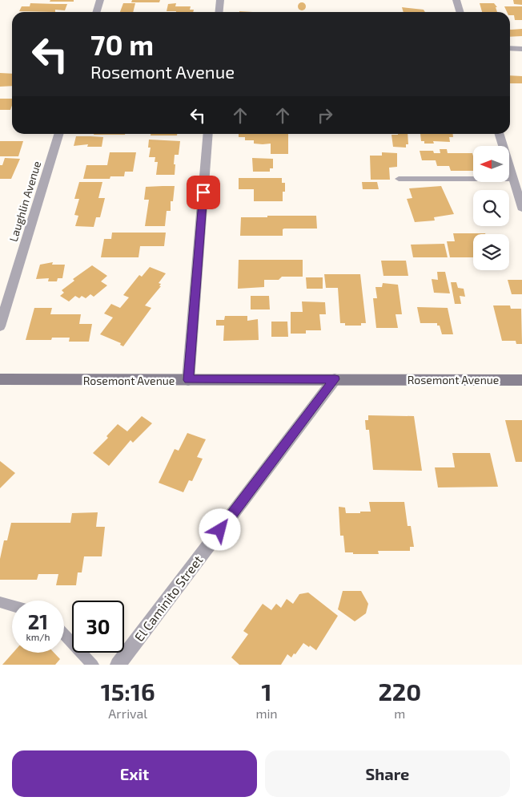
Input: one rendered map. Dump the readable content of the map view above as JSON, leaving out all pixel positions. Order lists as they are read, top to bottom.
{
  "streets": {
    "street": ["Laughlin Avenue", "Rosemont Avenue", "El Caminito Street"]
  },
  "crossings": [
    ["Rosemont Avenue", "El Caminito Street"]
  ],
  "north": "left",
  "page": {
    "turn": ["70 m", "Rosemont Avenue"],
    "speed": "21 km/h",
    "limit": "30",
    "eta": [
      "15:16",
      "Arrival",
      "1",
      "min",
      "220",
      "m"
    ],
    "buttons": ["Exit", "Share"]
  }
}
